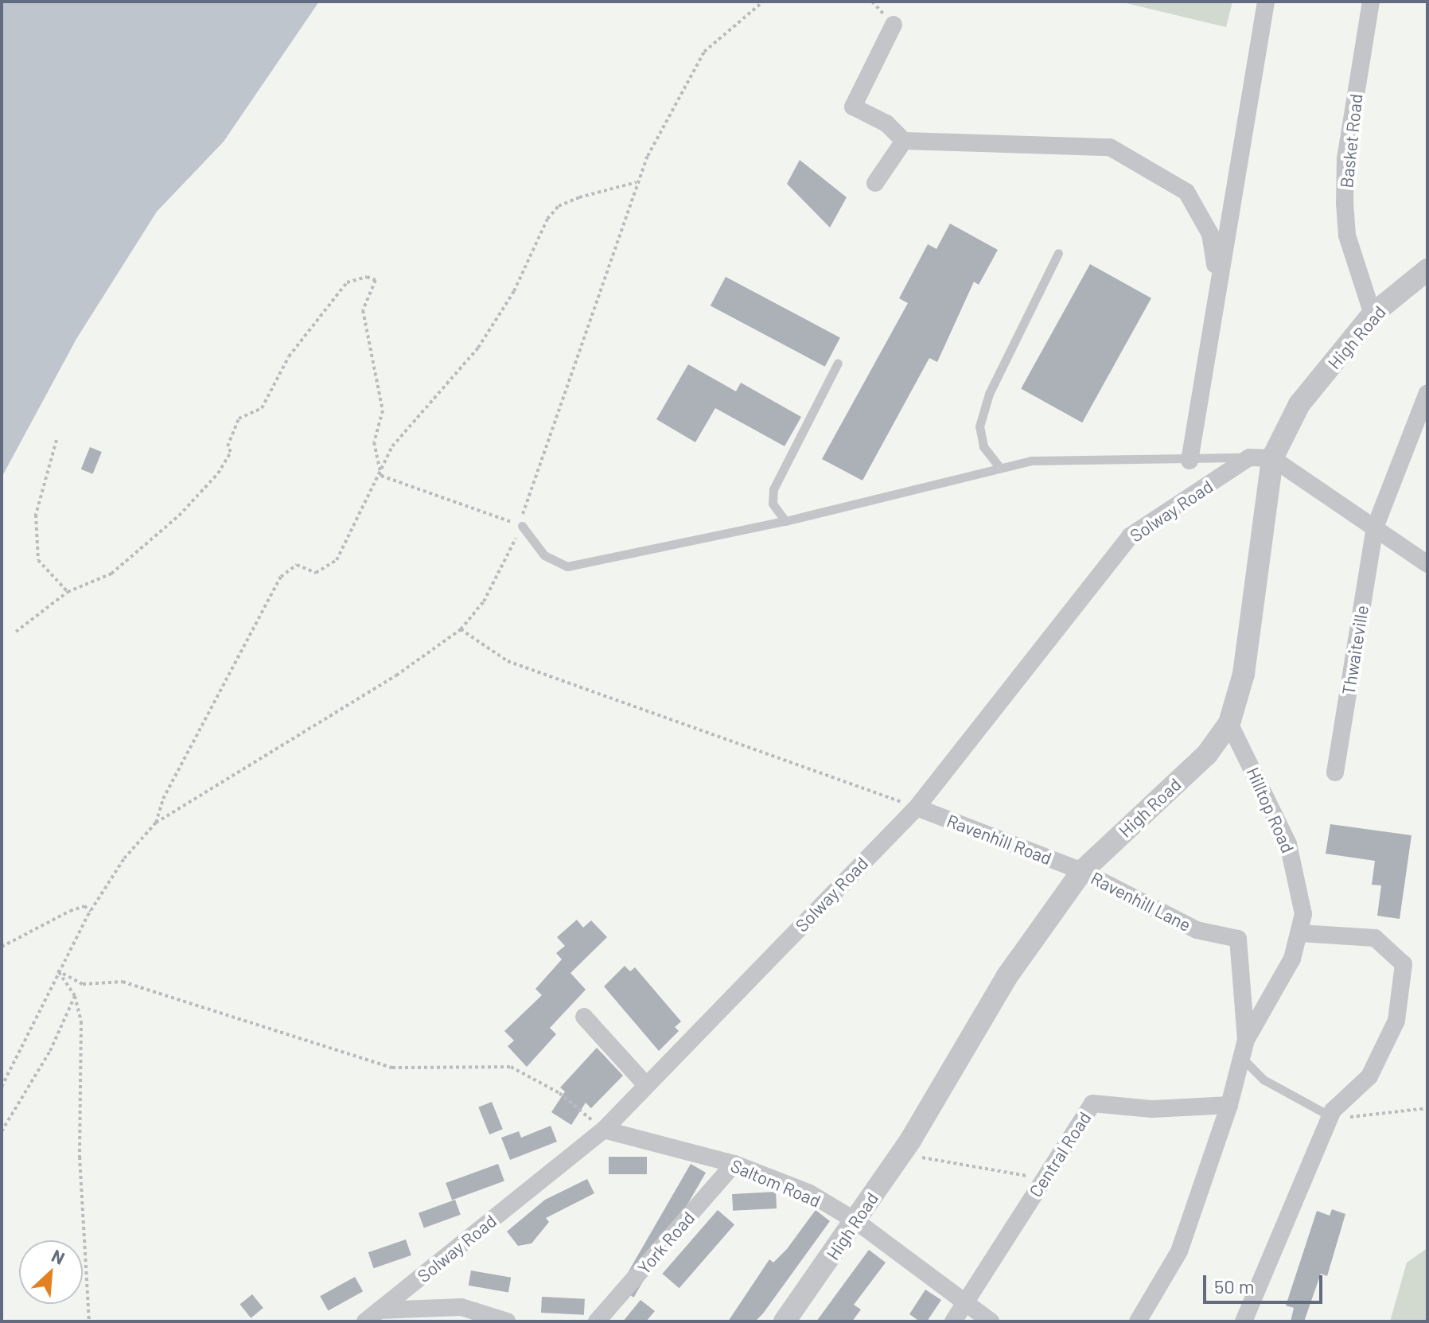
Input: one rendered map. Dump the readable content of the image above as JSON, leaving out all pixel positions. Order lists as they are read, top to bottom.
{
  "streets": {
    "street": [
      "Basket Road",
      "High Road",
      "Solway Road",
      "Thwaiteville",
      "Hilltop Road",
      "Ravenhill Road",
      "Ravenhill Lane",
      "Central Road",
      "Saltom Road",
      "York Road"
    ]
  },
  "crossings": [
    ["Basket Road", "High Road"],
    ["High Road", "Hilltop Road"],
    ["High Road", "Ravenhill Road"],
    ["High Road", "Ravenhill Lane"],
    ["High Road", "Saltom Road"],
    ["Solway Road", "Ravenhill Road"],
    ["Solway Road", "Saltom Road"],
    ["Hilltop Road", "Ravenhill Lane"],
    ["Hilltop Road", "Central Road"],
    ["Ravenhill Road", "Ravenhill Lane"],
    ["Central Road", "Saltom Road"],
    ["Saltom Road", "York Road"]
  ],
  "scale_bar": "50 m",
  "north": "top right"
}
